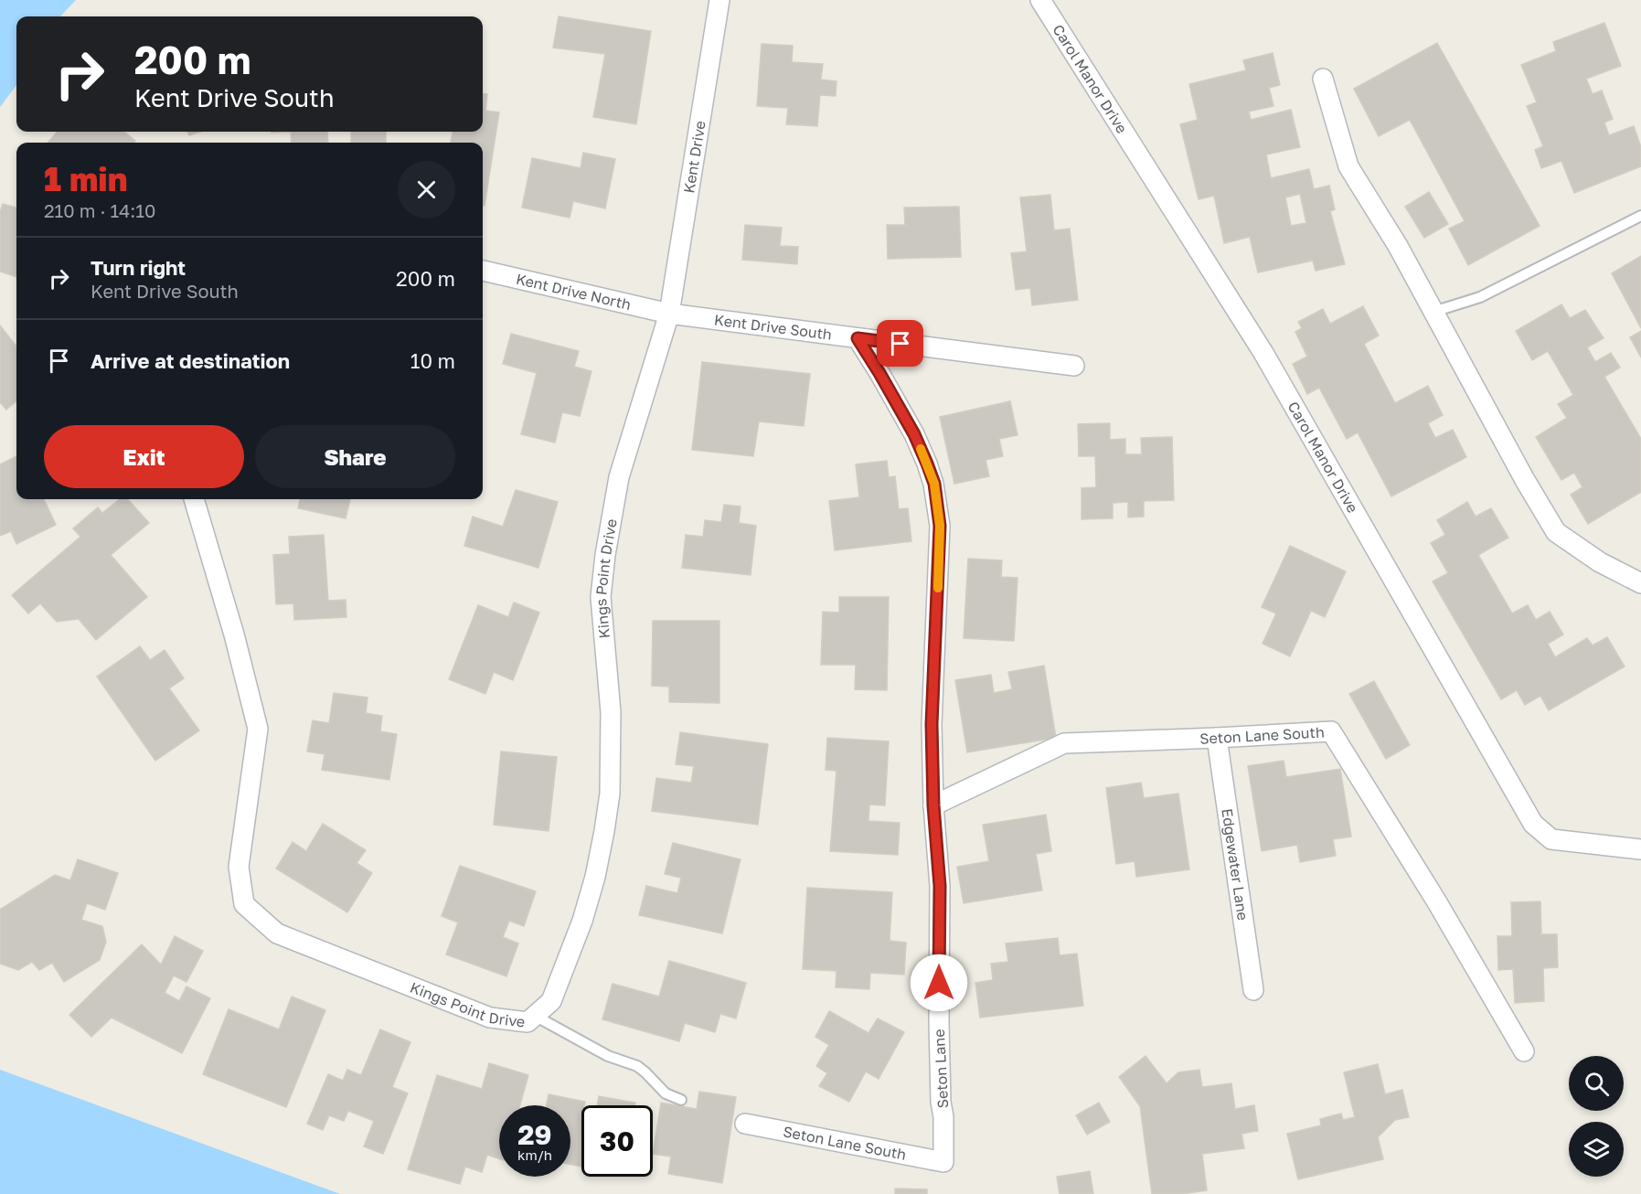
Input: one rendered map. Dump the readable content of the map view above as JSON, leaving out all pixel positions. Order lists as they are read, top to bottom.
{
  "streets": {
    "street": [
      "Carol Manor Drive",
      "Kent Drive",
      "Kent Drive North",
      "Kent Drive South",
      "Kings Point Drive",
      "Seton Lane South",
      "Edgewater Lane",
      "Seton Lane"
    ]
  },
  "crossings": [
    ["Kent Drive", "Kent Drive North"],
    ["Kent Drive", "Kent Drive South"],
    ["Kent Drive", "Kings Point Drive"],
    ["Kent Drive North", "Kent Drive South"],
    ["Kent Drive North", "Kings Point Drive"],
    ["Kent Drive South", "Kings Point Drive"],
    ["Kent Drive South", "Seton Lane"],
    ["Seton Lane South", "Edgewater Lane"],
    ["Seton Lane South", "Seton Lane"]
  ],
  "page": {
    "turn": ["200 m", "Kent Drive South"],
    "heading": ["1 min", "210 m · 14:10"],
    "list": [
      {
        "name": "Turn right",
        "note": "Kent Drive South",
        "value": "200 m"
      },
      {
        "name": "Arrive at destination",
        "value": "10 m"
      }
    ],
    "buttons": ["Exit", "Share"],
    "speed": "29 km/h",
    "limit": "30"
  }
}
